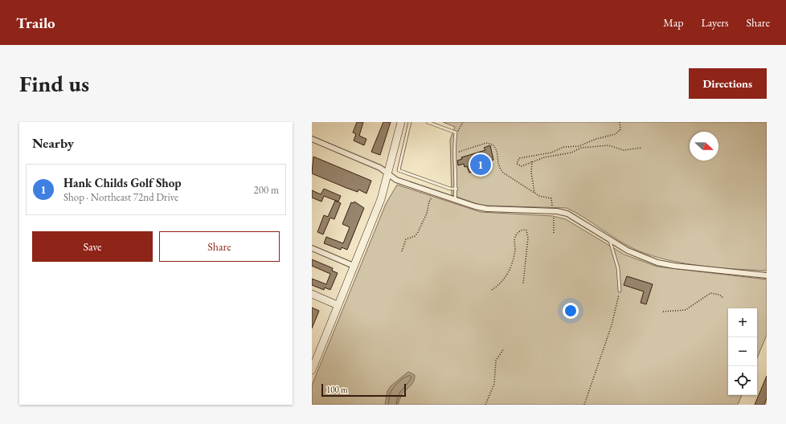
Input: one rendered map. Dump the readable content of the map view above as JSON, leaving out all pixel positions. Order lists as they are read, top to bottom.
{
  "scale_bar": "100 m",
  "north": "right",
  "page": {
    "header": "Trailo",
    "nav": ["Map", "Layers", "Share"],
    "buttons": [
      "Directions",
      ["Save", "Share"]
    ],
    "title": "Find us",
    "heading": "Nearby",
    "pins": "1",
    "list": [
      {
        "mark": "1",
        "name": "Hank Childs Golf Shop",
        "note": "Shop · Northeast 72nd Drive",
        "value": "200 m"
      }
    ],
    "map_buttons": ["+", "−"],
    "scale": "100 m"
  }
}
